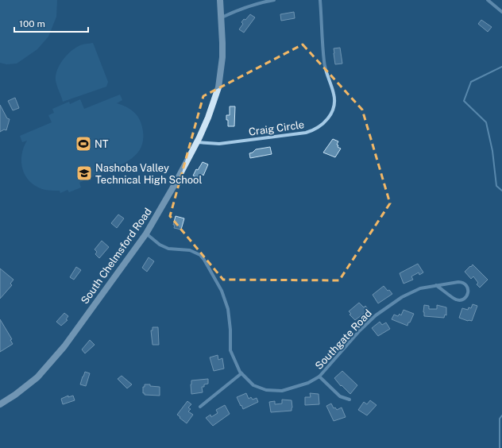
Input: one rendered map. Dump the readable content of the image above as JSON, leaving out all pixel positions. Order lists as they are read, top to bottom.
{
  "streets": {
    "main road": ["South Chelmsford Road"],
    "street": ["Craig Circle", "Southgate Road"]
  },
  "crossings": [
    ["Craig Circle", "South Chelmsford Road"],
    ["South Chelmsford Road", "Southgate Road"]
  ],
  "places": {
    "sports": ["NT"],
    "school or university": ["Nashoba Valley Technical High School"]
  },
  "scale_bar": "100 m"
}
